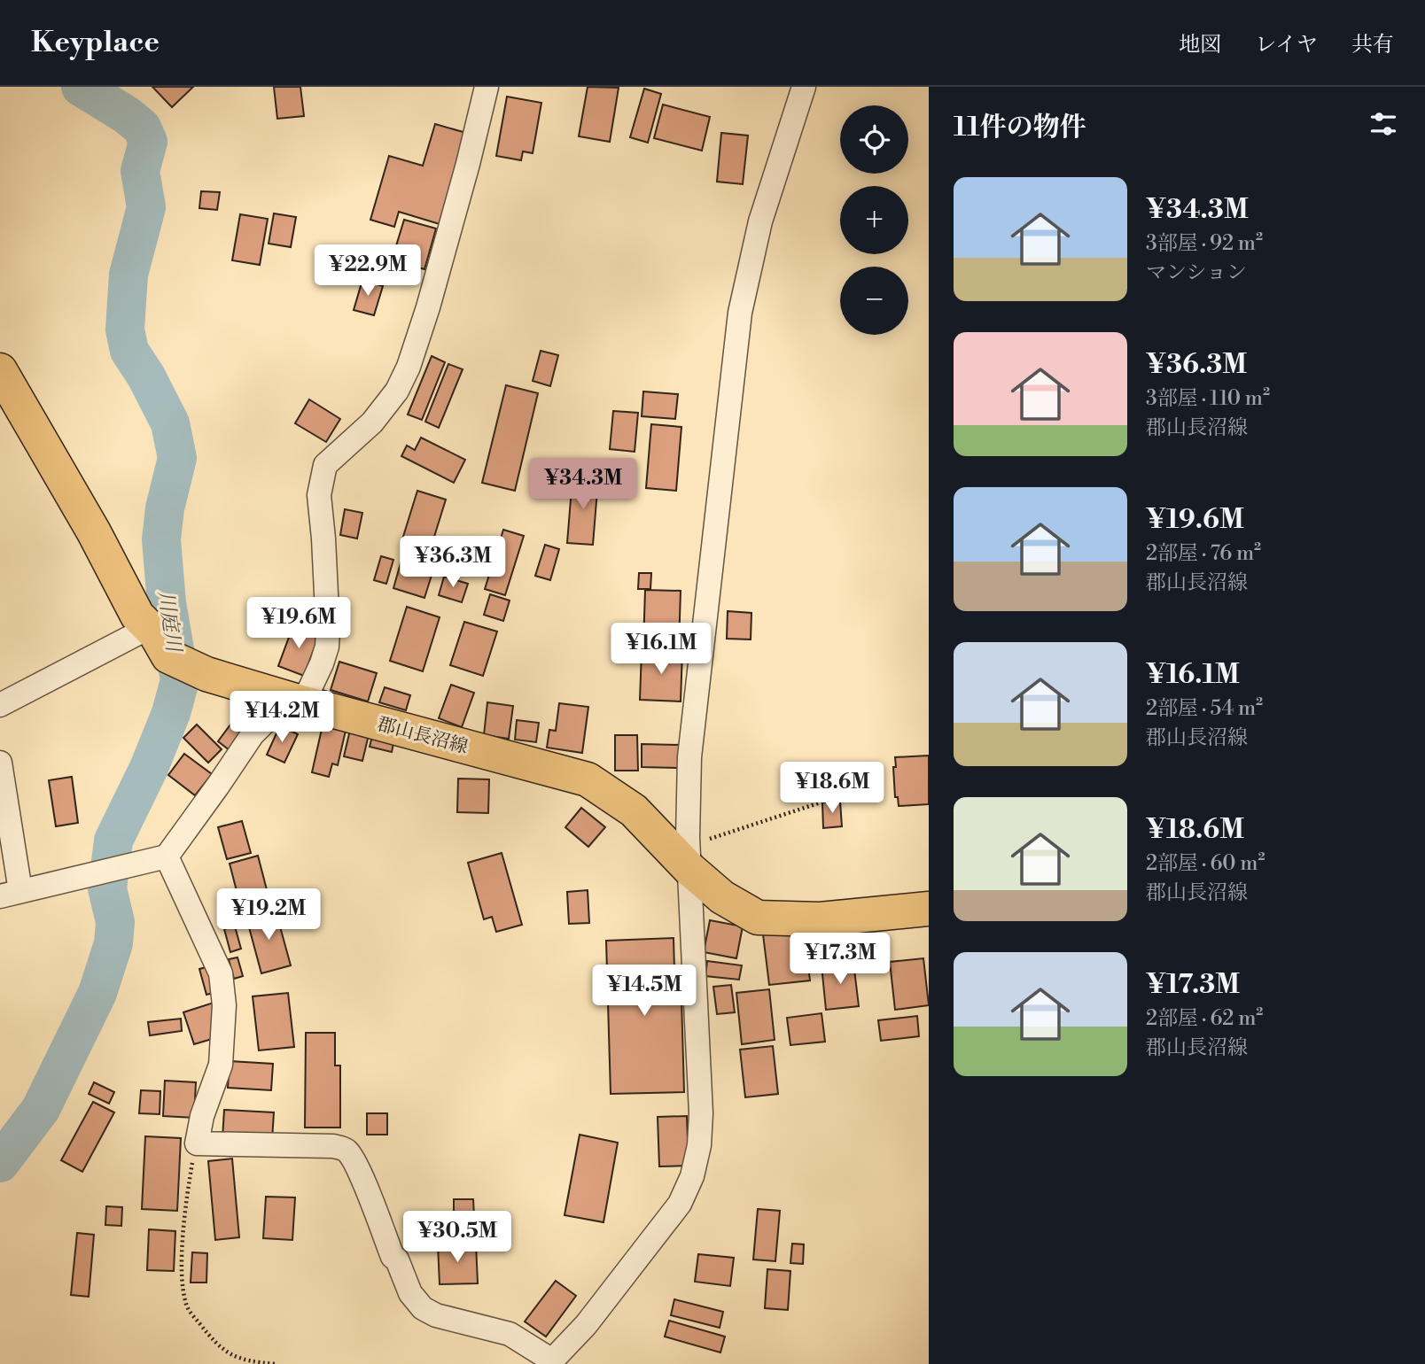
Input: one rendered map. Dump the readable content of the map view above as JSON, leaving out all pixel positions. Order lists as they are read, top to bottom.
{
  "streets": {
    "main road": ["郡山長沼線"]
  },
  "water": ["川庭川"],
  "page": {
    "header": "Keyplace",
    "nav": ["地図", "レイヤ", "共有"],
    "heading": "11件の物件",
    "map_buttons": ["+", "−"],
    "list": [
      {
        "name": "¥34.3M",
        "note": "3部屋 · 92 m² · マンション"
      },
      {
        "name": "¥36.3M",
        "note": "3部屋 · 110 m² · 郡山長沼線"
      },
      {
        "name": "¥19.6M",
        "note": "2部屋 · 76 m² · 郡山長沼線"
      },
      {
        "name": "¥16.1M",
        "note": "2部屋 · 54 m² · 郡山長沼線"
      },
      {
        "name": "¥18.6M",
        "note": "2部屋 · 60 m² · 郡山長沼線"
      },
      {
        "name": "¥17.3M",
        "note": "2部屋 · 62 m² · 郡山長沼線"
      }
    ],
    "price": [
      "¥22.9M",
      "¥34.3M",
      "¥36.3M",
      "¥19.6M",
      "¥16.1M",
      "¥14.2M",
      "¥18.6M",
      "¥19.2M",
      "¥17.3M",
      "¥14.5M",
      "¥30.5M"
    ]
  }
}
